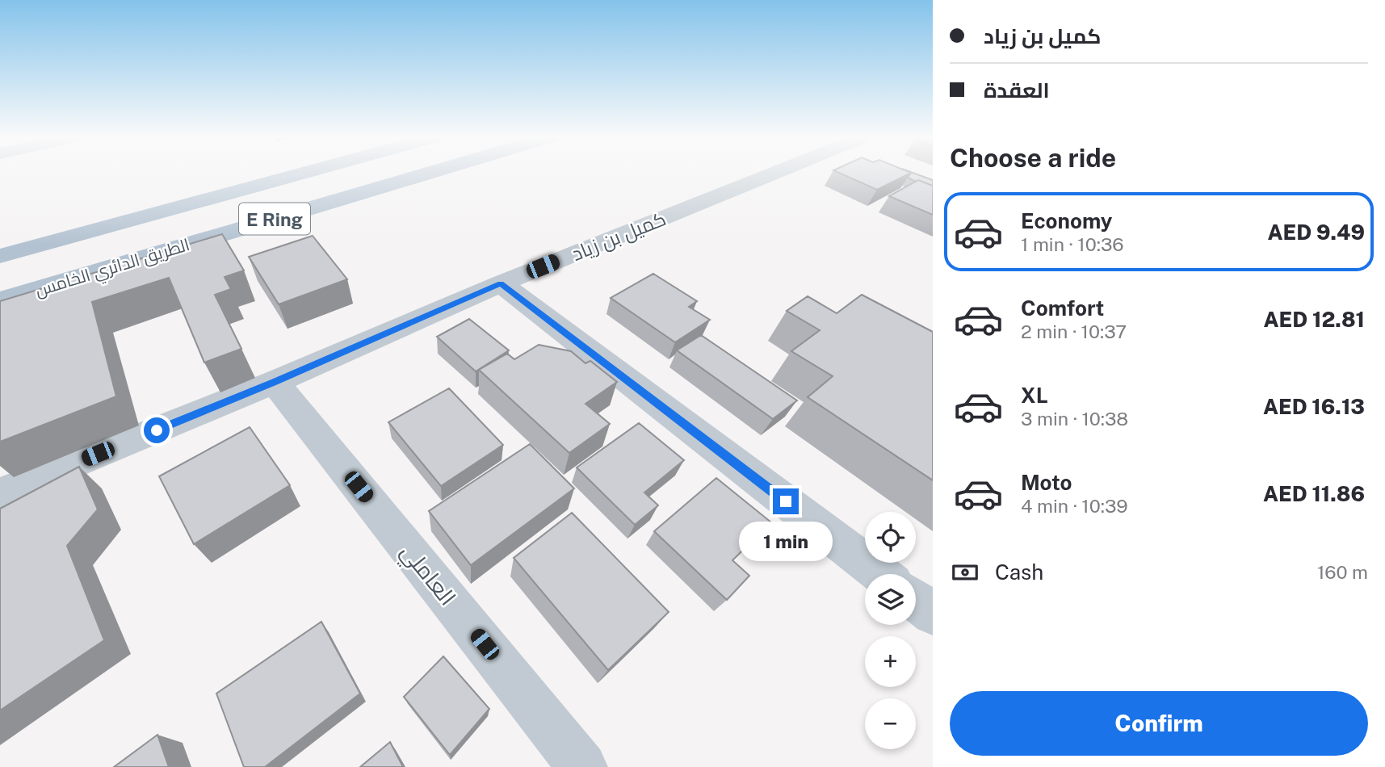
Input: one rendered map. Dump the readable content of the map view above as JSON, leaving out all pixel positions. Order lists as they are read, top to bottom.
{
  "streets": {
    "main road": ["E Ring", "الطريق الدائري الخامس"],
    "street": ["كميل بن زياد", "العاملي"]
  },
  "crossings": [
    ["كميل بن زياد", "العاملي"]
  ],
  "page": {
    "banner": ["كميل بن زياد", "العقدة"],
    "heading": "Choose a ride",
    "list": [
      {
        "name": "Economy",
        "note": "1 min · 10:36",
        "value": "AED 9.49"
      },
      {
        "name": "Comfort",
        "note": "2 min · 10:37",
        "value": "AED 12.81"
      },
      {
        "name": "XL",
        "note": "3 min · 10:38",
        "value": "AED 16.13"
      },
      {
        "name": "Moto",
        "note": "4 min · 10:39",
        "value": "AED 11.86"
      }
    ],
    "map_buttons": ["+", "−"],
    "bubble": "1 min",
    "pay": ["Cash", "160 m"],
    "buttons": "Confirm"
  }
}
